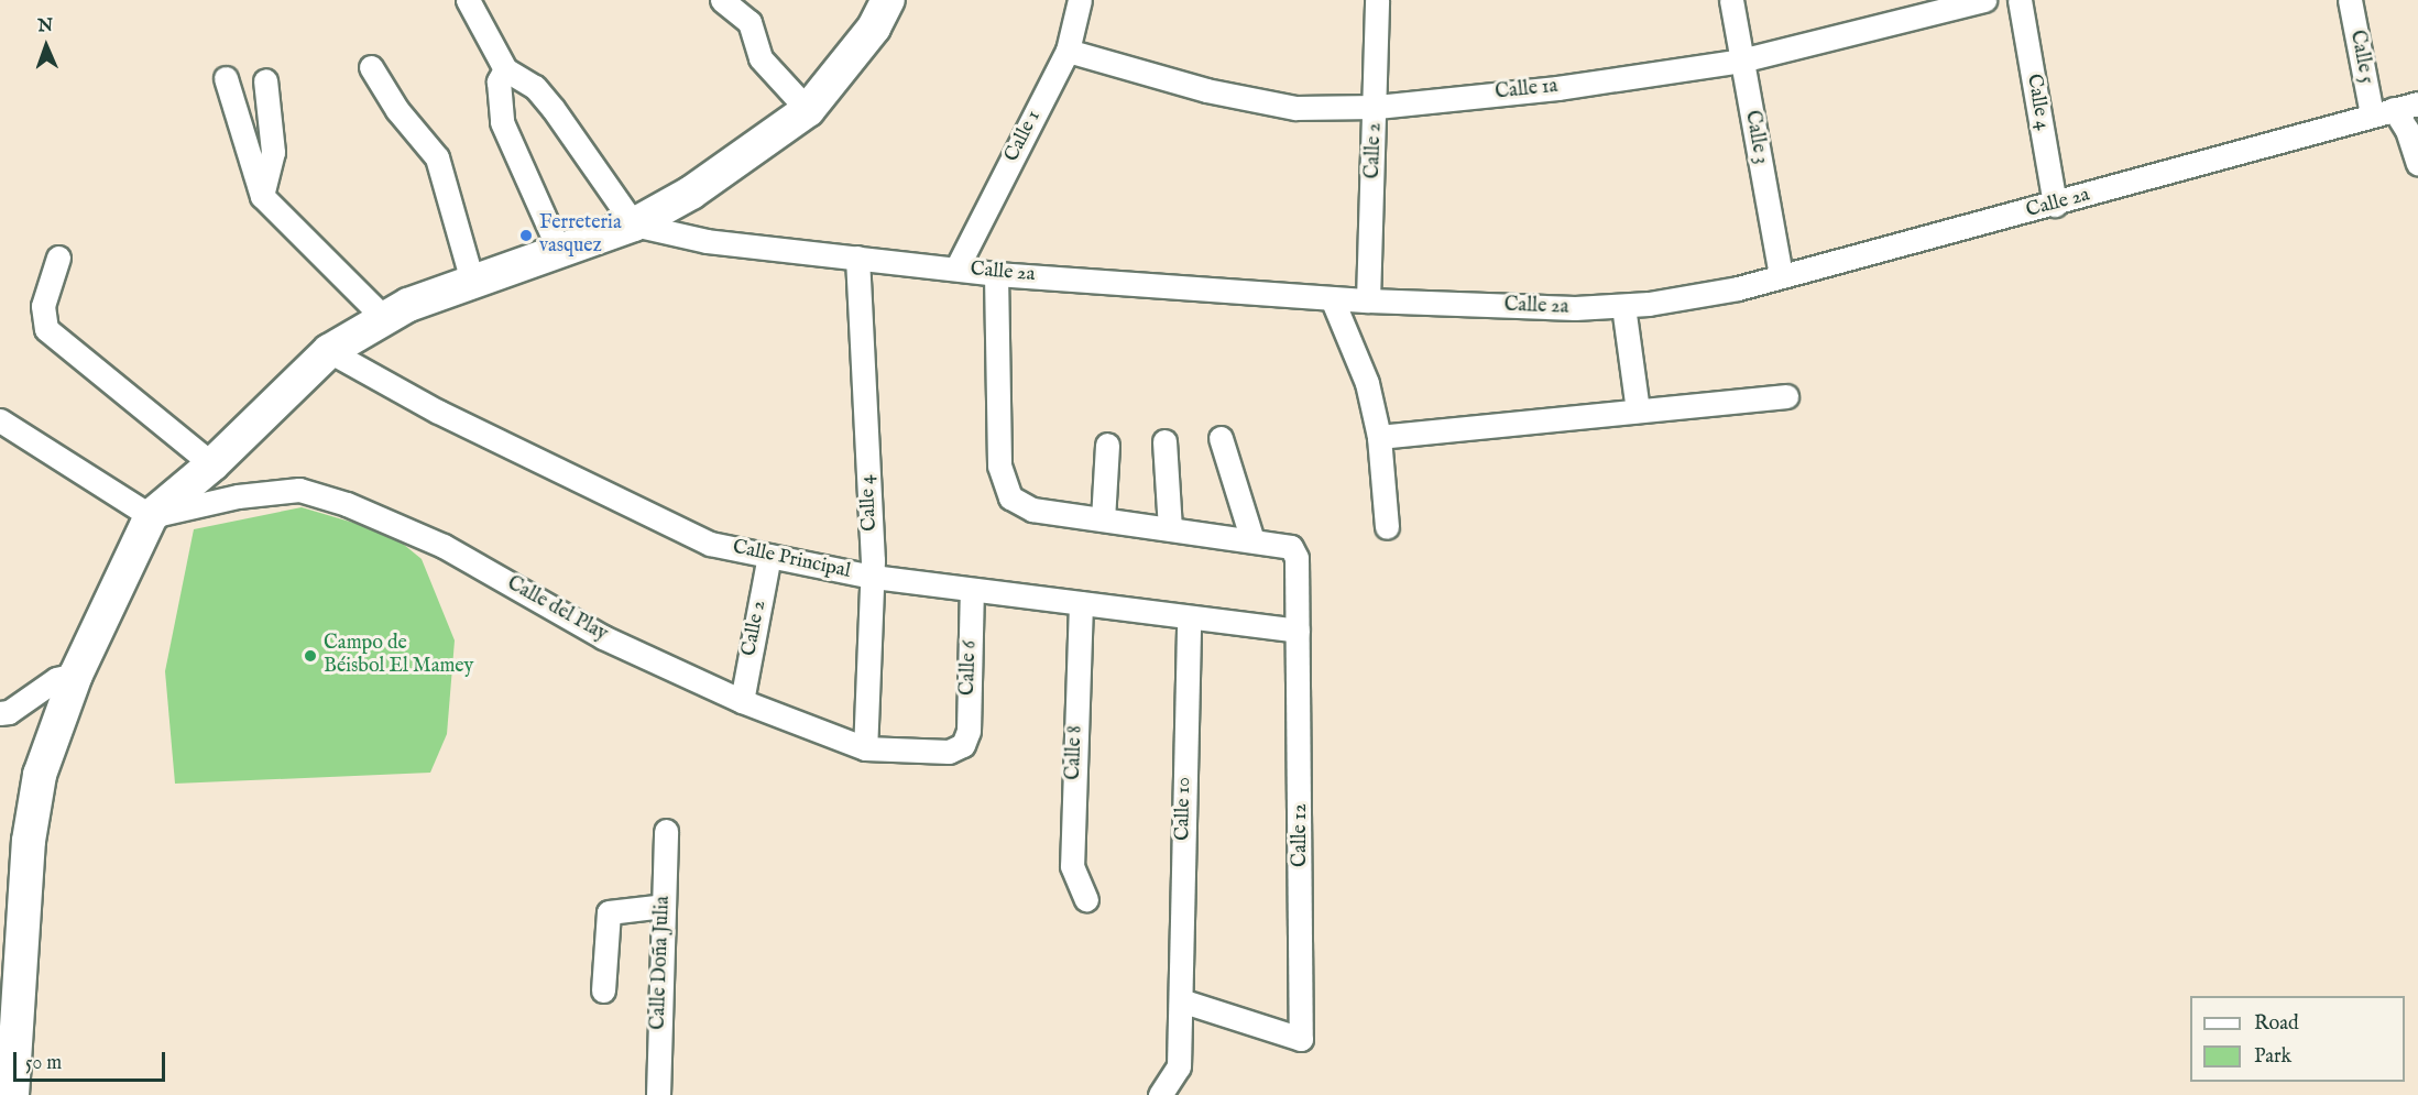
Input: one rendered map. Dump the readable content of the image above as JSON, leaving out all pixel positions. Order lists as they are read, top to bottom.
{
  "streets": {
    "street": [
      "Calle 5",
      "Calle 1a",
      "Calle 4",
      "Calle 1",
      "Calle 3",
      "Calle 2",
      "Calle 2a",
      "Calle Principal",
      "Calle del Play",
      "Calle 6",
      "Calle 8",
      "Calle 10",
      "Calle 12",
      "Calle Doña Julia"
    ]
  },
  "crossings": [
    ["Calle 5", "Calle 2a"],
    ["Calle 1a", "Calle 1"],
    ["Calle 1a", "Calle 3"],
    ["Calle 1a", "Calle 2"],
    ["Calle 4", "Calle 2a"],
    ["Calle 4", "Calle Principal"],
    ["Calle 4", "Calle del Play"],
    ["Calle 1", "Calle 2a"],
    ["Calle 3", "Calle 2a"],
    ["Calle 2", "Calle 2a"],
    ["Calle 2", "Calle Principal"],
    ["Calle 2", "Calle del Play"],
    ["Calle 2a", "Calle 12"],
    ["Calle Principal", "Calle 6"],
    ["Calle Principal", "Calle 8"],
    ["Calle Principal", "Calle 10"],
    ["Calle Principal", "Calle 12"],
    ["Calle del Play", "Calle 6"],
    ["Calle 10", "Calle 12"]
  ],
  "places": ["Ferreteria vasquez", "Campo de Béisbol El Mamey"],
  "legend": ["Road", "Park"],
  "scale_bar": "50 m",
  "north": "top"
}
